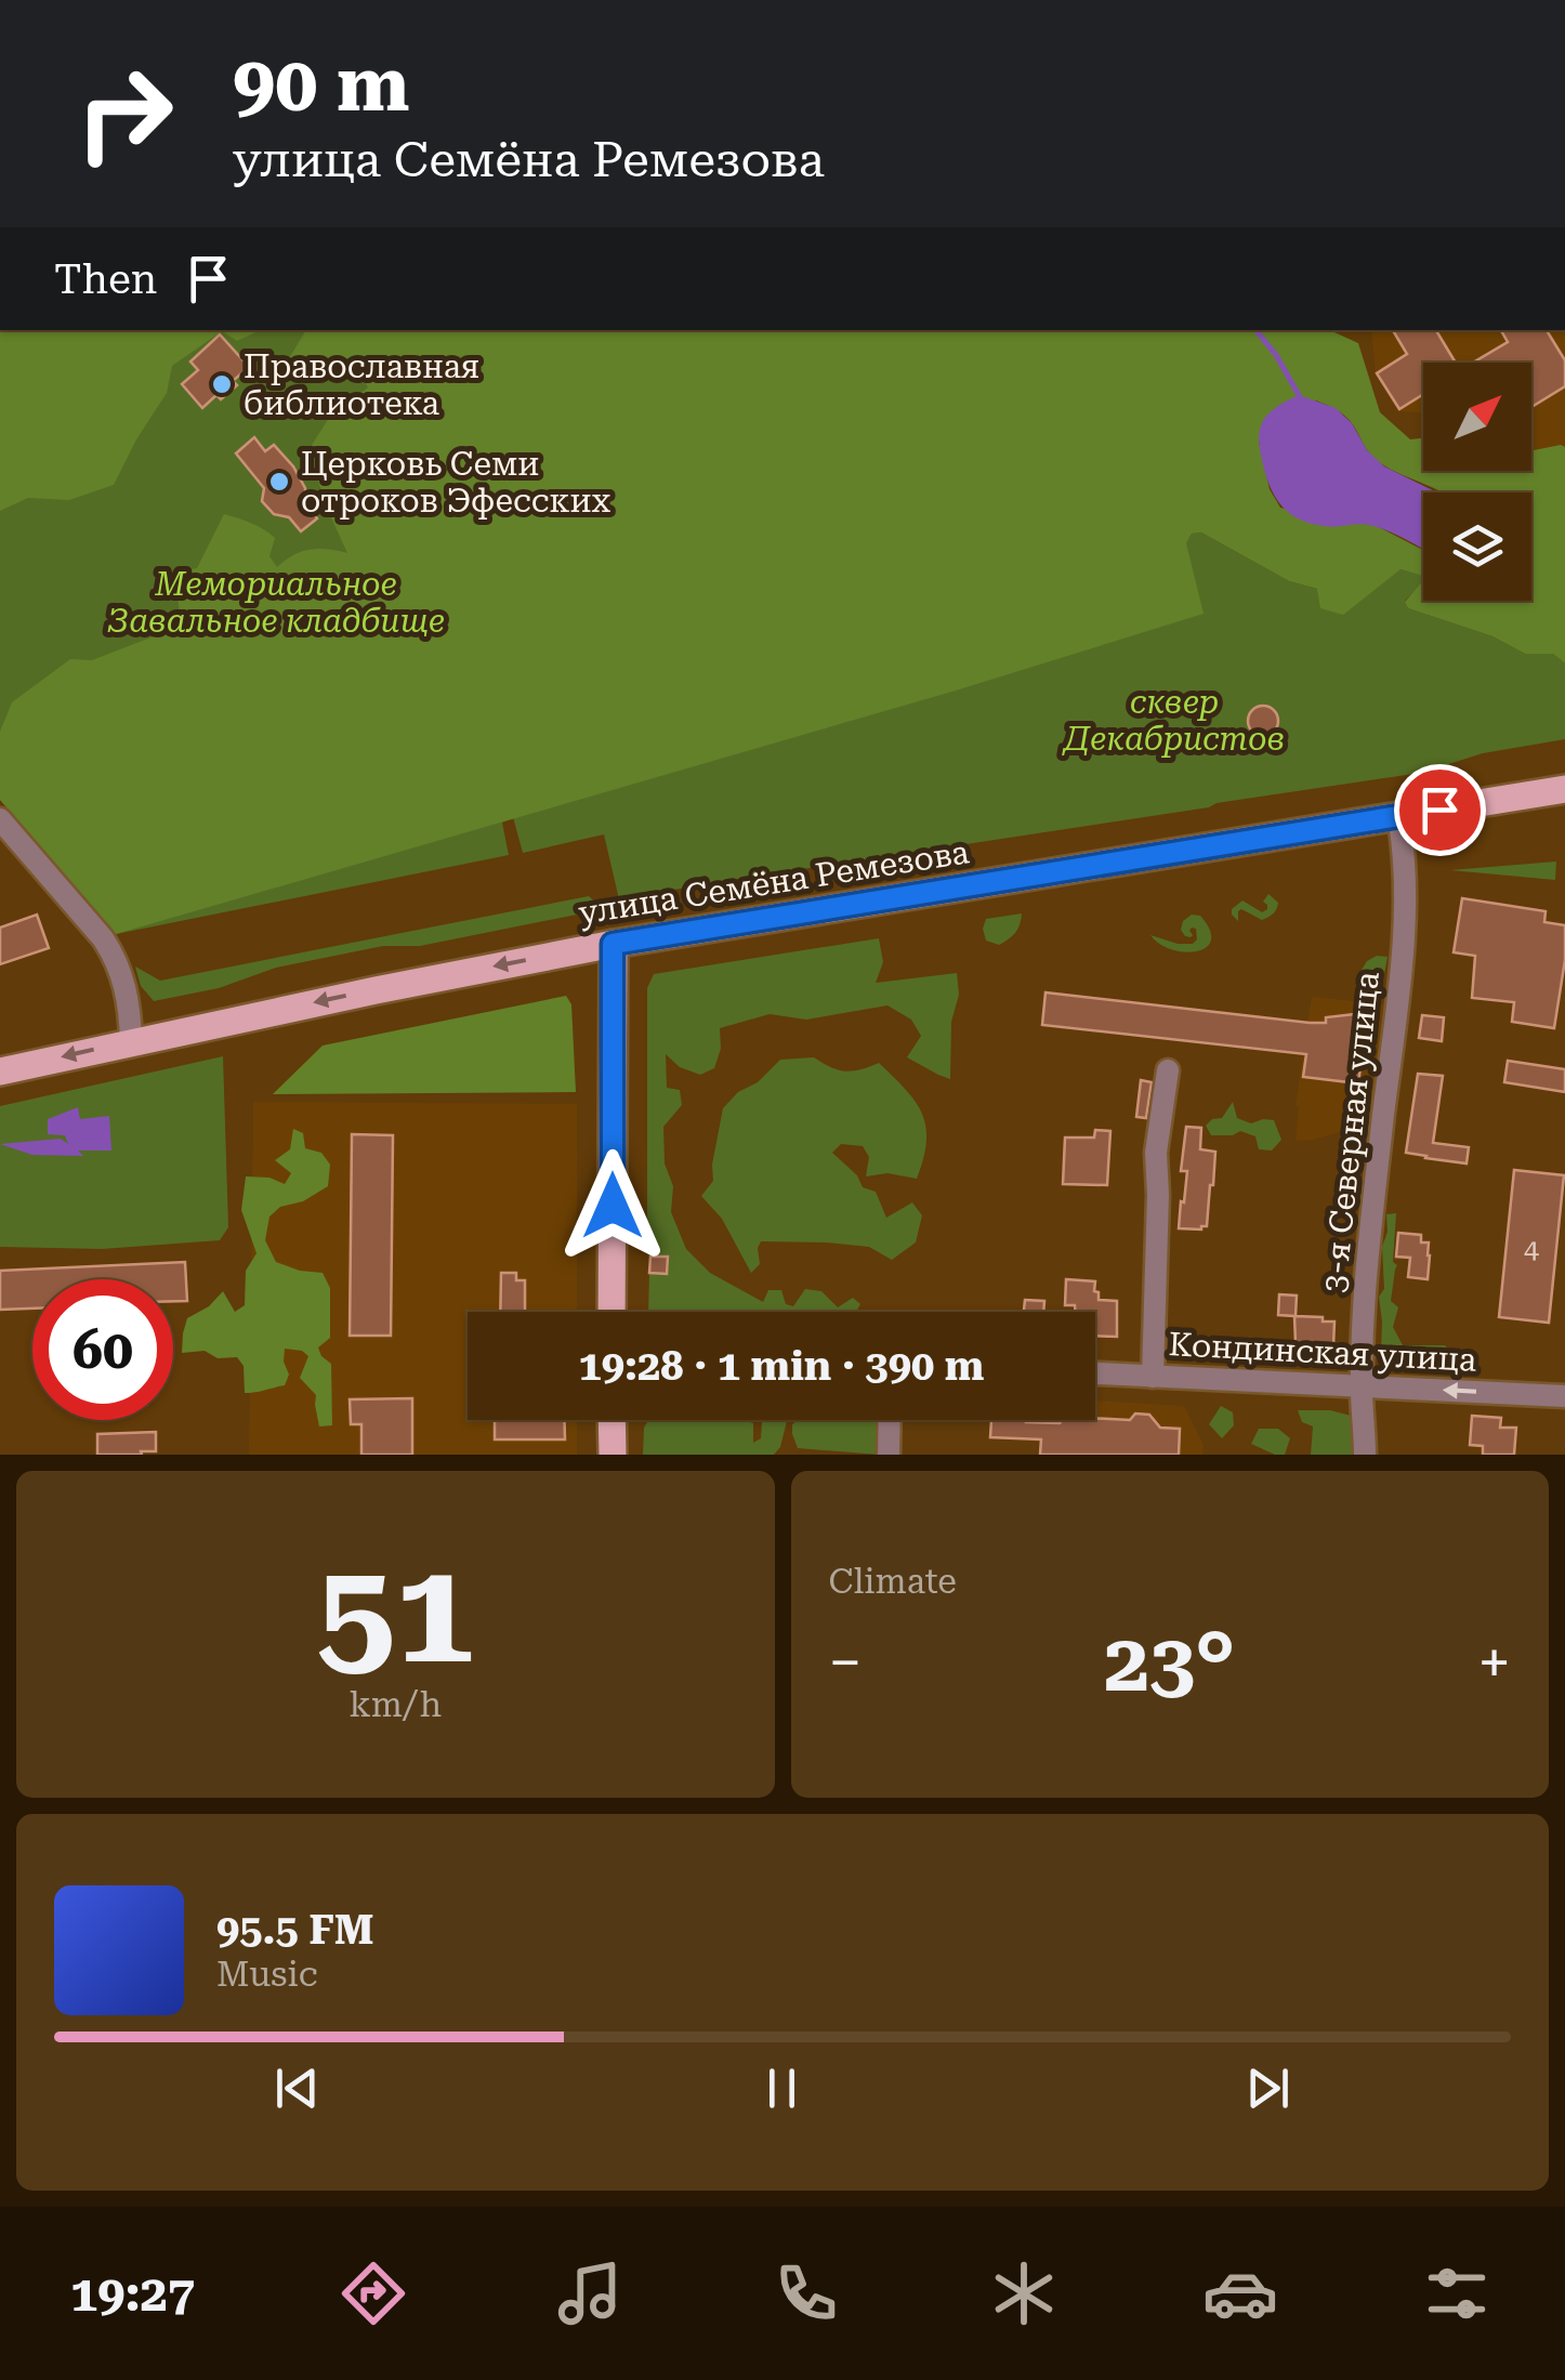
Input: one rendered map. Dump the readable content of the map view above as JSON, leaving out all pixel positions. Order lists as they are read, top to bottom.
{
  "streets": {
    "main road": ["улица Семёна Ремезова"],
    "street": ["3-я Северная улица", "Кондинская улица"]
  },
  "crossings": [
    ["улица Семёна Ремезова", "3-я Северная улица"],
    ["3-я Северная улица", "Кондинская улица"]
  ],
  "one_way": ["улица Семёна Ремезова", "Кондинская улица"],
  "parks": ["Мемориальное Завальное кладбище", "сквер Декабристов"],
  "places": ["Православная библиотека", "Церковь Семи отроков Эфесских"],
  "house_numbers": ["4"],
  "north": "top right",
  "page": {
    "turn": ["90 m", "улица Семёна Ремезова"],
    "then": "Then",
    "limit": "60",
    "trip": "19:28 · 1 min · 390 m",
    "tile": [
      ["51", "km/h"],
      "Climate"
    ],
    "heat": ["−", "23°", "+"],
    "song": ["95.5 FM", "Music"],
    "tabs": "19:27"
  }
}
